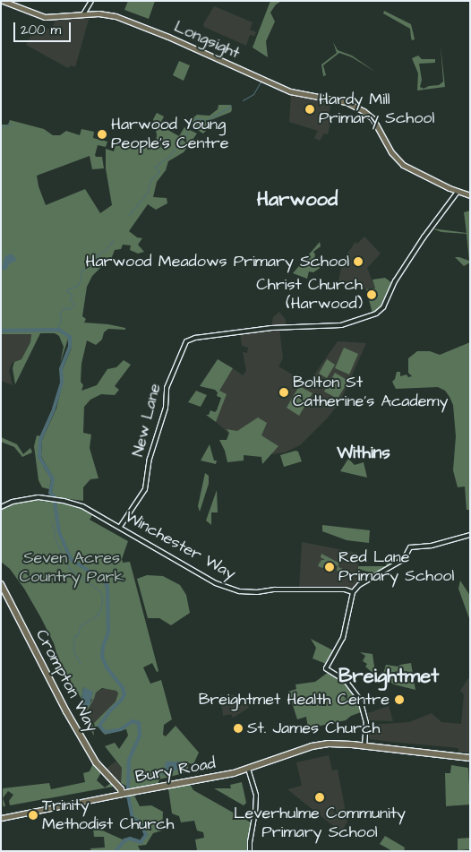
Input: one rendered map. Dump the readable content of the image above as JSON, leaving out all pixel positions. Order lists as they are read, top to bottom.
{
  "streets": {
    "highway": ["Crompton Way", "Bury Road"],
    "main road": ["Longsight"],
    "street": ["New Lane", "Winchester Way"]
  },
  "crossings": [
    ["Longsight", "New Lane"],
    ["New Lane", "Winchester Way"],
    ["Crompton Way", "Bury Road"]
  ],
  "districts": ["Harwood", "Withins", "Breightmet"],
  "parks": ["Seven Acres Country Park"],
  "places": [
    "Hardy Mill Primary School",
    "Harwood Young People's Centre",
    "Harwood Meadows Primary School",
    "Christ Church (Harwood)",
    "Bolton St Catherine's Academy",
    "Red Lane Primary School",
    "Breightmet Health Centre",
    "St. James Church",
    "Leverhulme Community Primary School",
    "Trinity Methodist Church"
  ],
  "scale_bar": "200 m"
}
